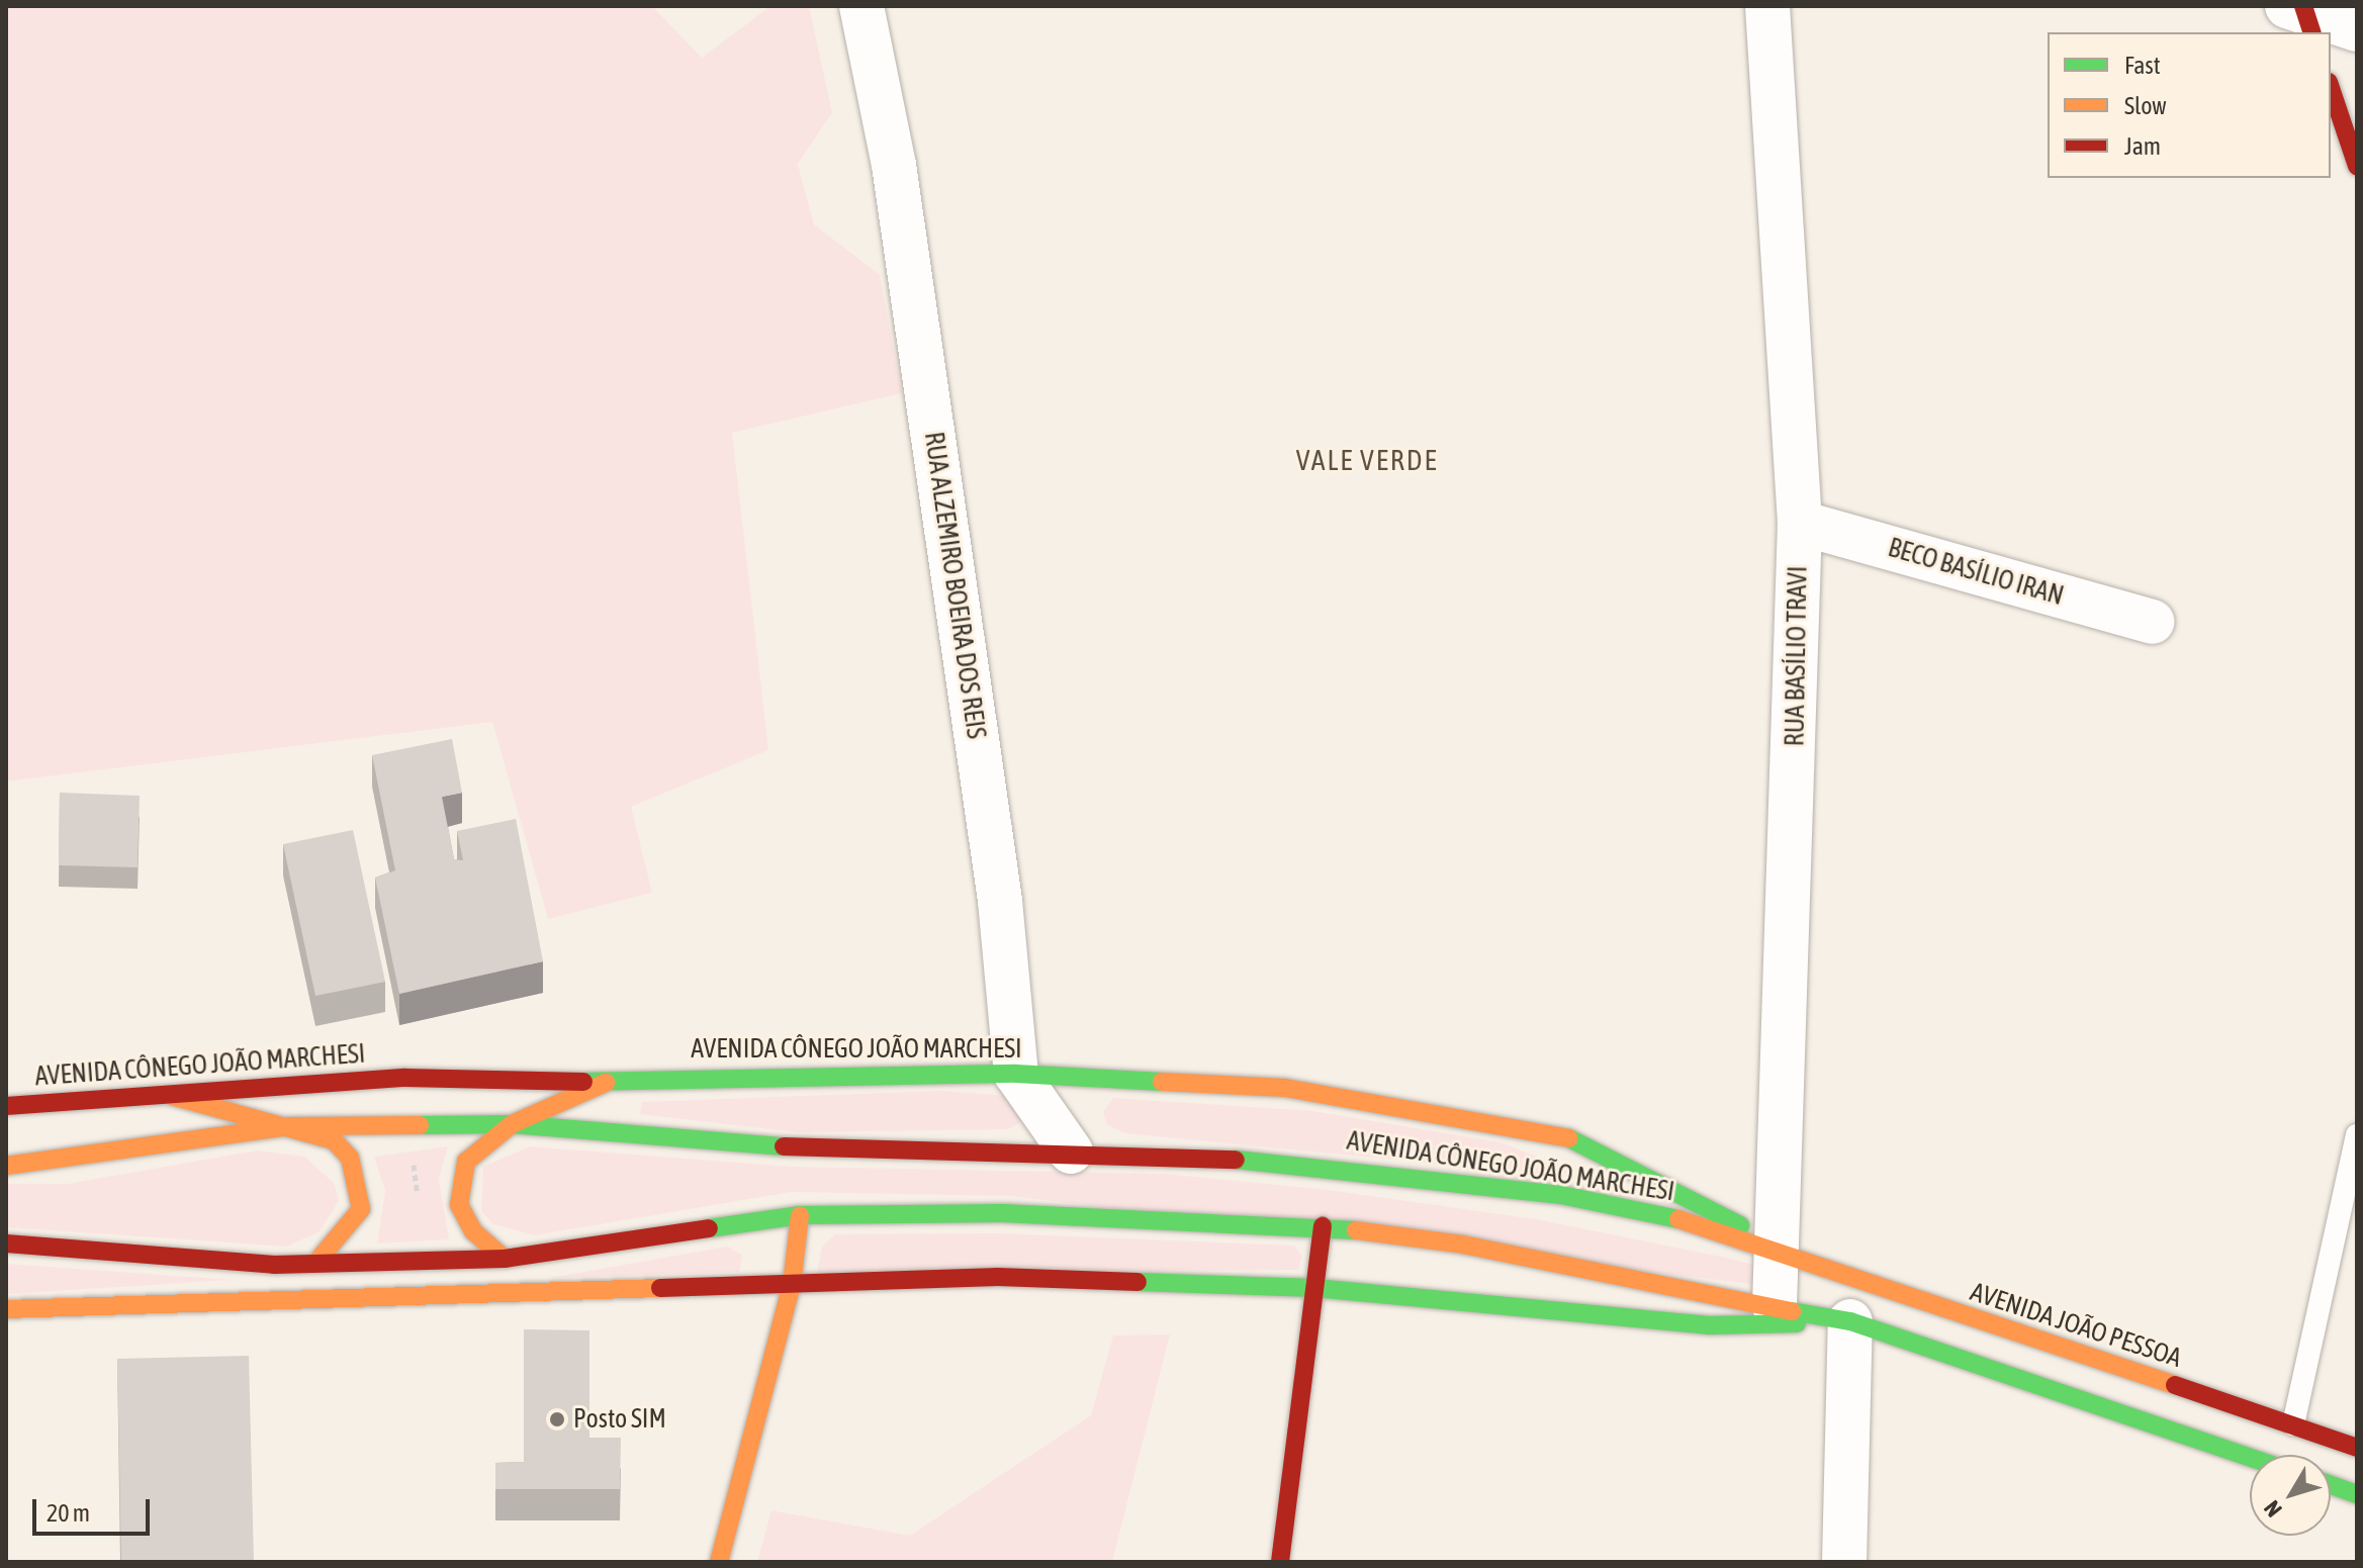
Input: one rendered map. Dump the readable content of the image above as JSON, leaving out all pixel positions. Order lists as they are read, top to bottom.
{
  "streets": {
    "main road": ["AVENIDA CÔNEGO JOÃO MARCHESI", "AVENIDA JOÃO PESSOA"],
    "street": ["BECO BASÍLIO IRAN", "RUA ALZEMIRO BOEIRA DOS REIS", "RUA BASÍLIO TRAVI"]
  },
  "crossings": [
    ["BECO BASÍLIO IRAN", "RUA BASÍLIO TRAVI"],
    ["RUA ALZEMIRO BOEIRA DOS REIS", "AVENIDA CÔNEGO JOÃO MARCHESI"],
    ["RUA BASÍLIO TRAVI", "AVENIDA CÔNEGO JOÃO MARCHESI"],
    ["RUA BASÍLIO TRAVI", "AVENIDA JOÃO PESSOA"],
    ["AVENIDA CÔNEGO JOÃO MARCHESI", "AVENIDA JOÃO PESSOA"]
  ],
  "districts": ["VALE VERDE"],
  "places": ["Posto SIM"],
  "legend": ["Fast", "Slow", "Jam"],
  "scale_bar": "20 m",
  "north": "bottom left"
}
